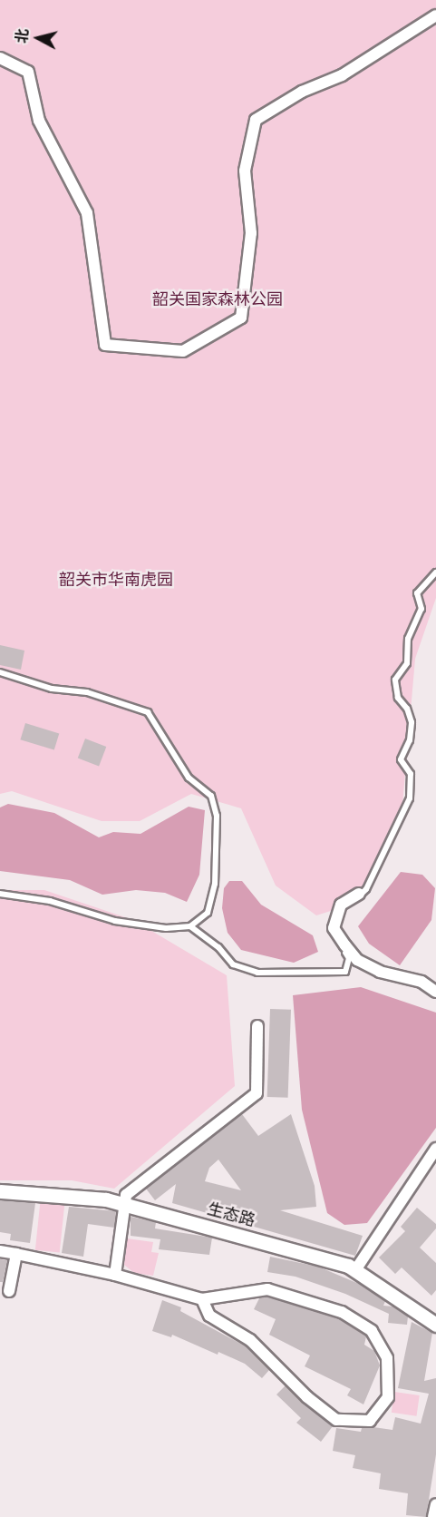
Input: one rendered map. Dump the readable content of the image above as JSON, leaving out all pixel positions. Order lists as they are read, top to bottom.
{
  "streets": {
    "street": ["生态路"]
  },
  "parks": ["韶关国家森林公园", "韶关市华南虎园"],
  "north": "left"
}
